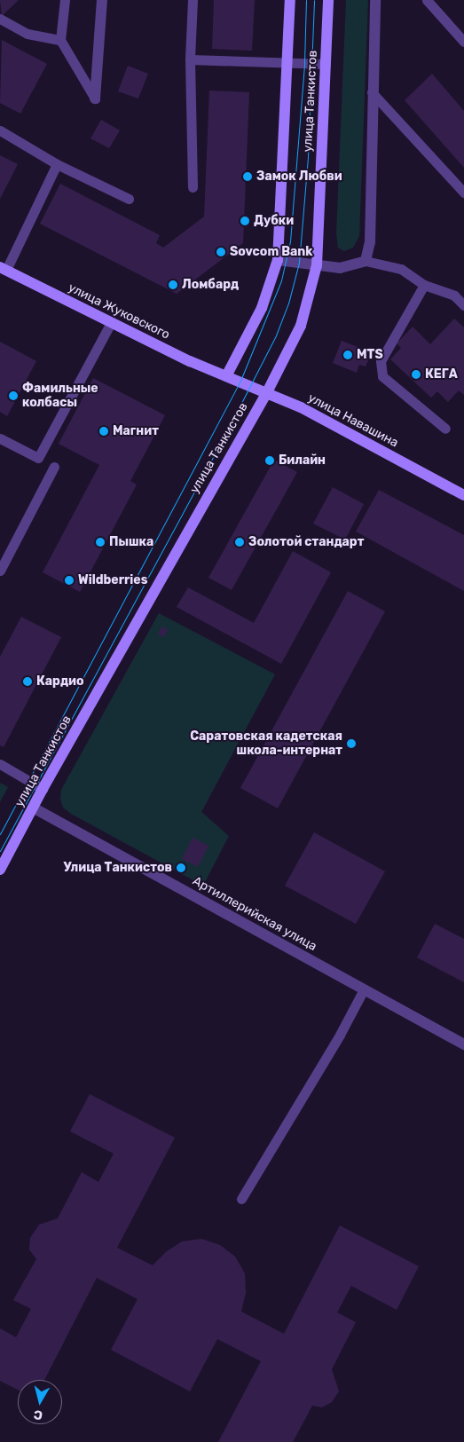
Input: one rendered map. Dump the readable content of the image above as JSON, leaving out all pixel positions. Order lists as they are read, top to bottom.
{
  "streets": {
    "main road": ["улица Танкистов", "улица Жуковского", "улица Навашина"],
    "street": ["Артиллерийская улица"]
  },
  "crossings": [
    ["улица Танкистов", "улица Жуковского"],
    ["улица Танкистов", "улица Навашина"],
    ["улица Танкистов", "Артиллерийская улица"],
    ["улица Жуковского", "улица Навашина"]
  ],
  "places": [
    "Замок Любви",
    "Дубки",
    "Sovcom Bank",
    "Ломбард",
    "MTS",
    "КЕГА",
    "Фамильные колбасы",
    "Магнит",
    "Билайн",
    "Пышка",
    "Золотой стандарт",
    "Wildberries",
    "Кардио",
    "Саратовская кадетская школа-интернат",
    "Улица Танкистов"
  ],
  "north": "bottom"
}
